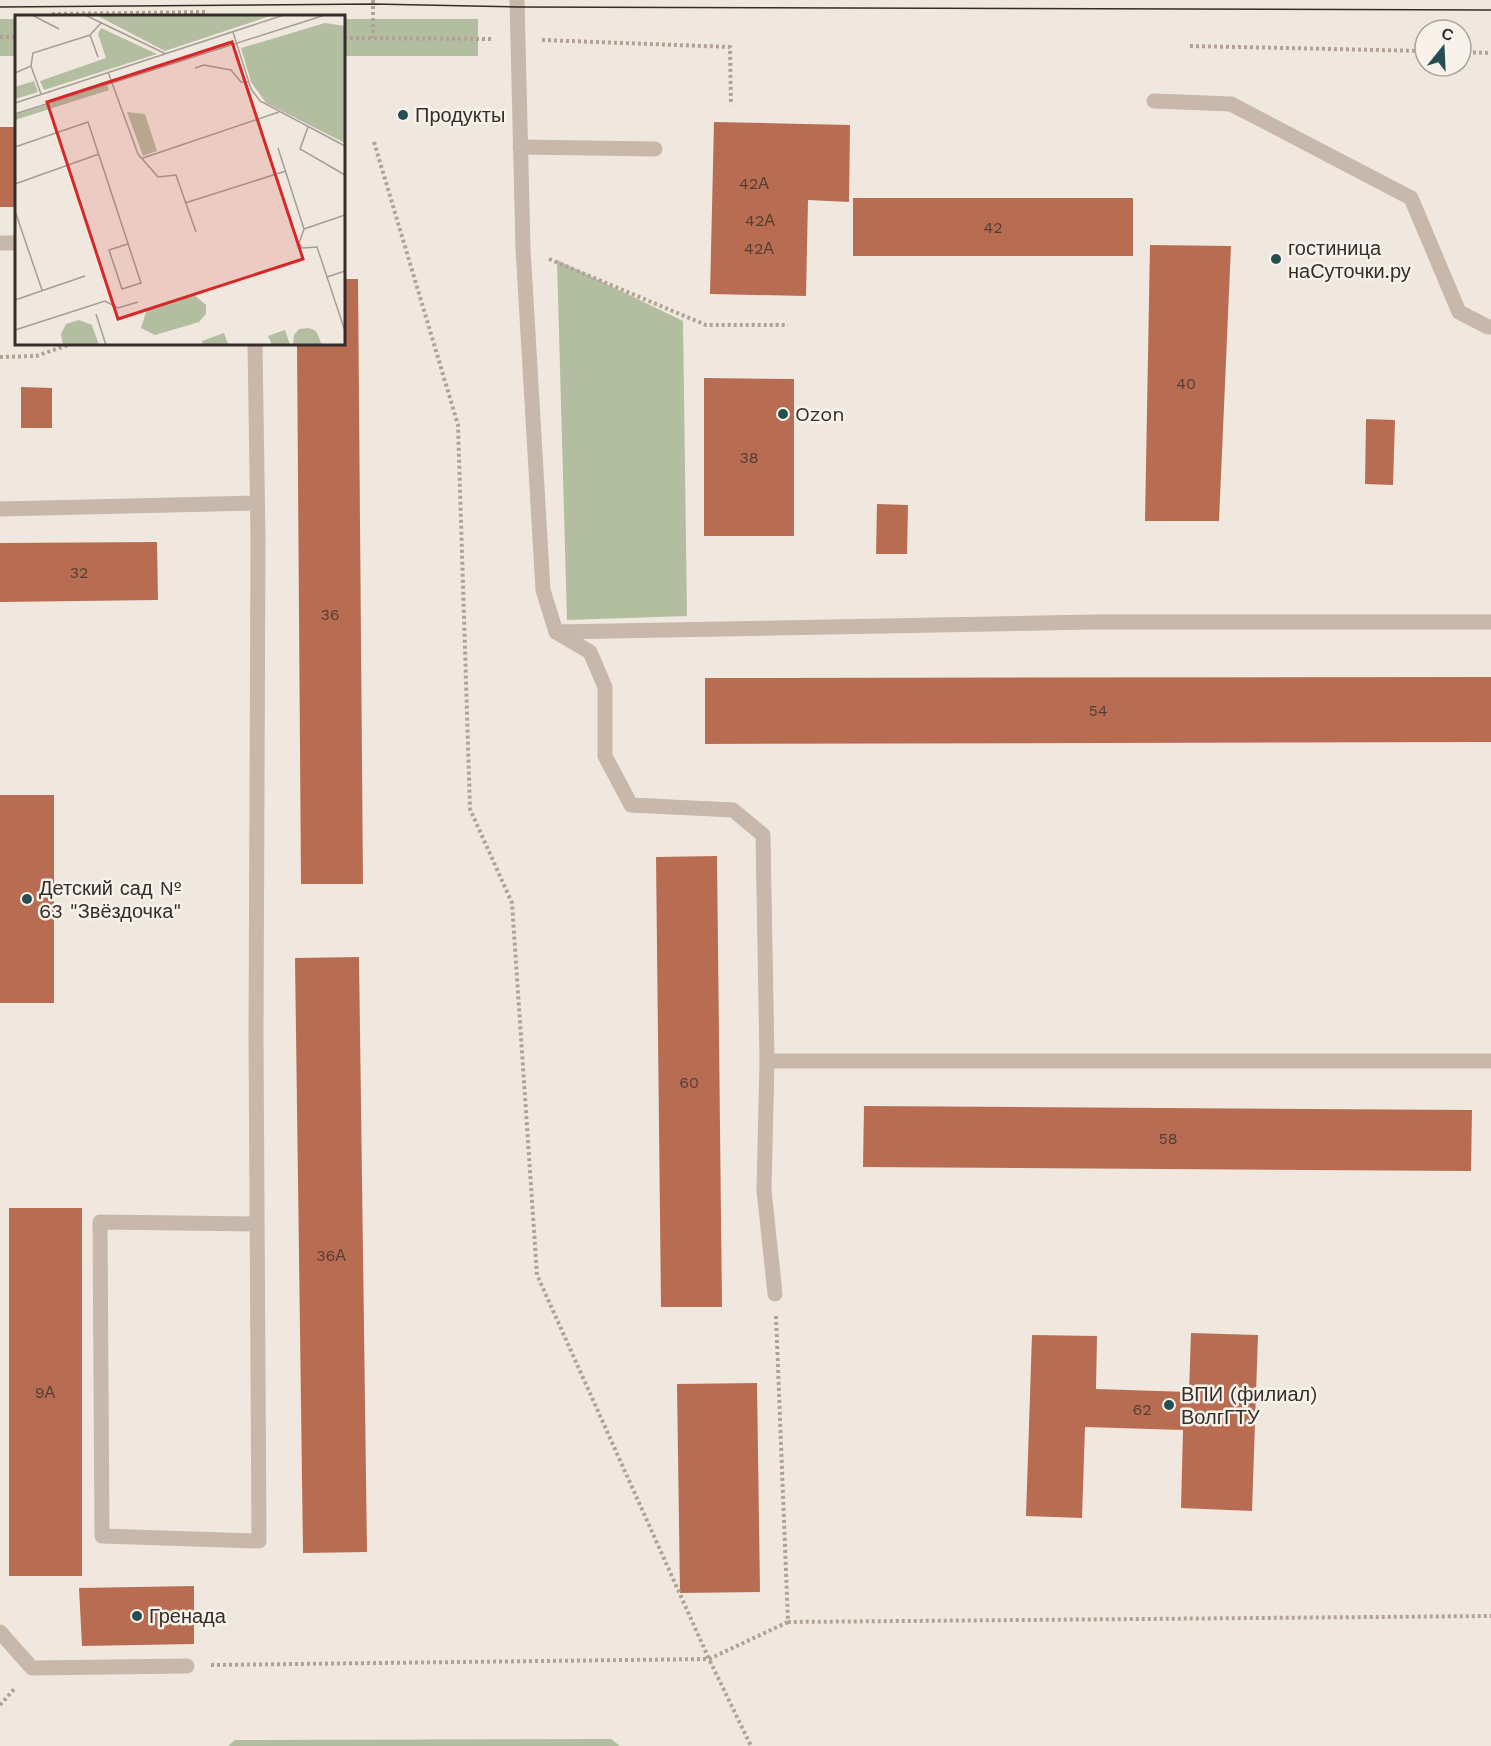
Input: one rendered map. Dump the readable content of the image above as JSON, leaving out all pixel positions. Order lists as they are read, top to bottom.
{
  "places": [
    "Продукты",
    "гостиница наСуточки.ру",
    "Ozon",
    "Детский сад № 63 \"Звёздочка\"",
    "ВПИ (филиал) ВолгГТУ",
    "Гренада"
  ],
  "house_numbers": [
    "42А",
    "42А",
    "42",
    "42А",
    "40",
    "38",
    "32",
    "36",
    "54",
    "60",
    "58",
    "36А",
    "9А",
    "62"
  ],
  "north": "top"
}
